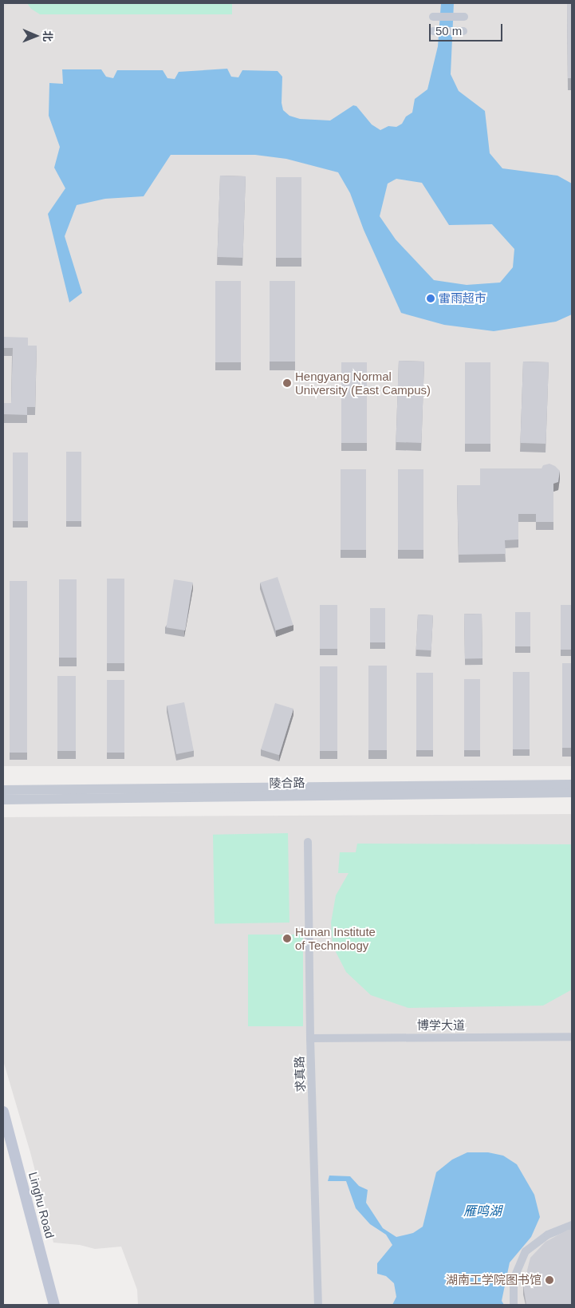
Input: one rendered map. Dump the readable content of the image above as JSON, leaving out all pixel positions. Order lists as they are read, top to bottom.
{
  "streets": {
    "main road": ["Linghu Road"],
    "street": ["陵合路", "博学大道", "求真路"]
  },
  "crossings": [
    ["博学大道", "求真路"]
  ],
  "water": ["雁鸣湖"],
  "places": [
    "雷雨超市",
    "Hengyang Normal University (East Campus)",
    "Hunan Institute of Technology",
    "湖南工学院图书馆"
  ],
  "scale_bar": "50 m",
  "north": "right"
}
